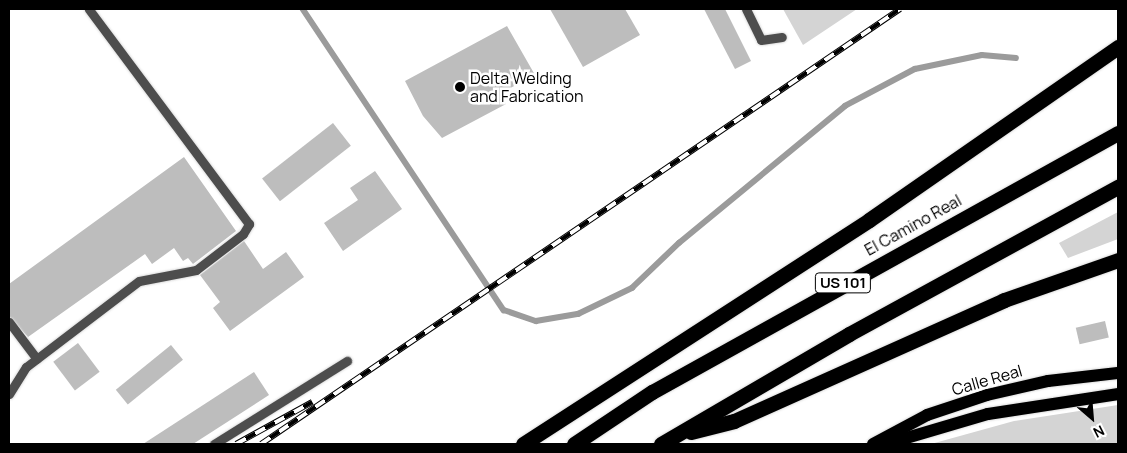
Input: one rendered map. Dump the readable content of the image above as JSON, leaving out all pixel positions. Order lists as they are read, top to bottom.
{
  "streets": {
    "highway": ["El Camino Real", "US 101"],
    "main road": ["Calle Real"]
  },
  "places": ["Delta Welding and Fabrication"],
  "north": "bottom right"
}
